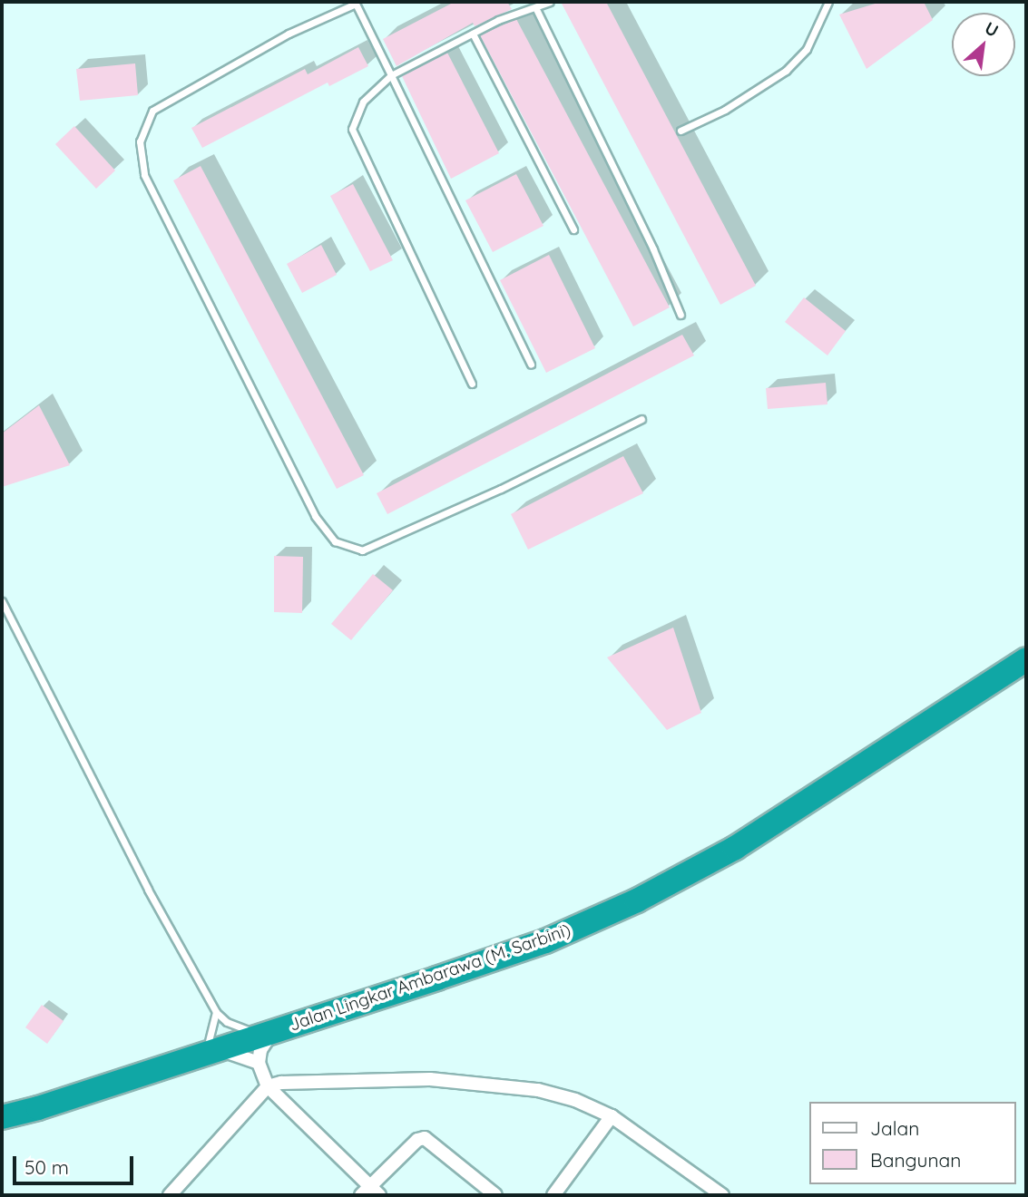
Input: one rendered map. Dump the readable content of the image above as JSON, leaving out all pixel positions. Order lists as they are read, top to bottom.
{
  "streets": {
    "highway": ["Jalan Lingkar Ambarawa (M. Sarbini)"]
  },
  "legend": ["Jalan", "Bangunan"],
  "scale_bar": "50 m",
  "north": "top right"
}
